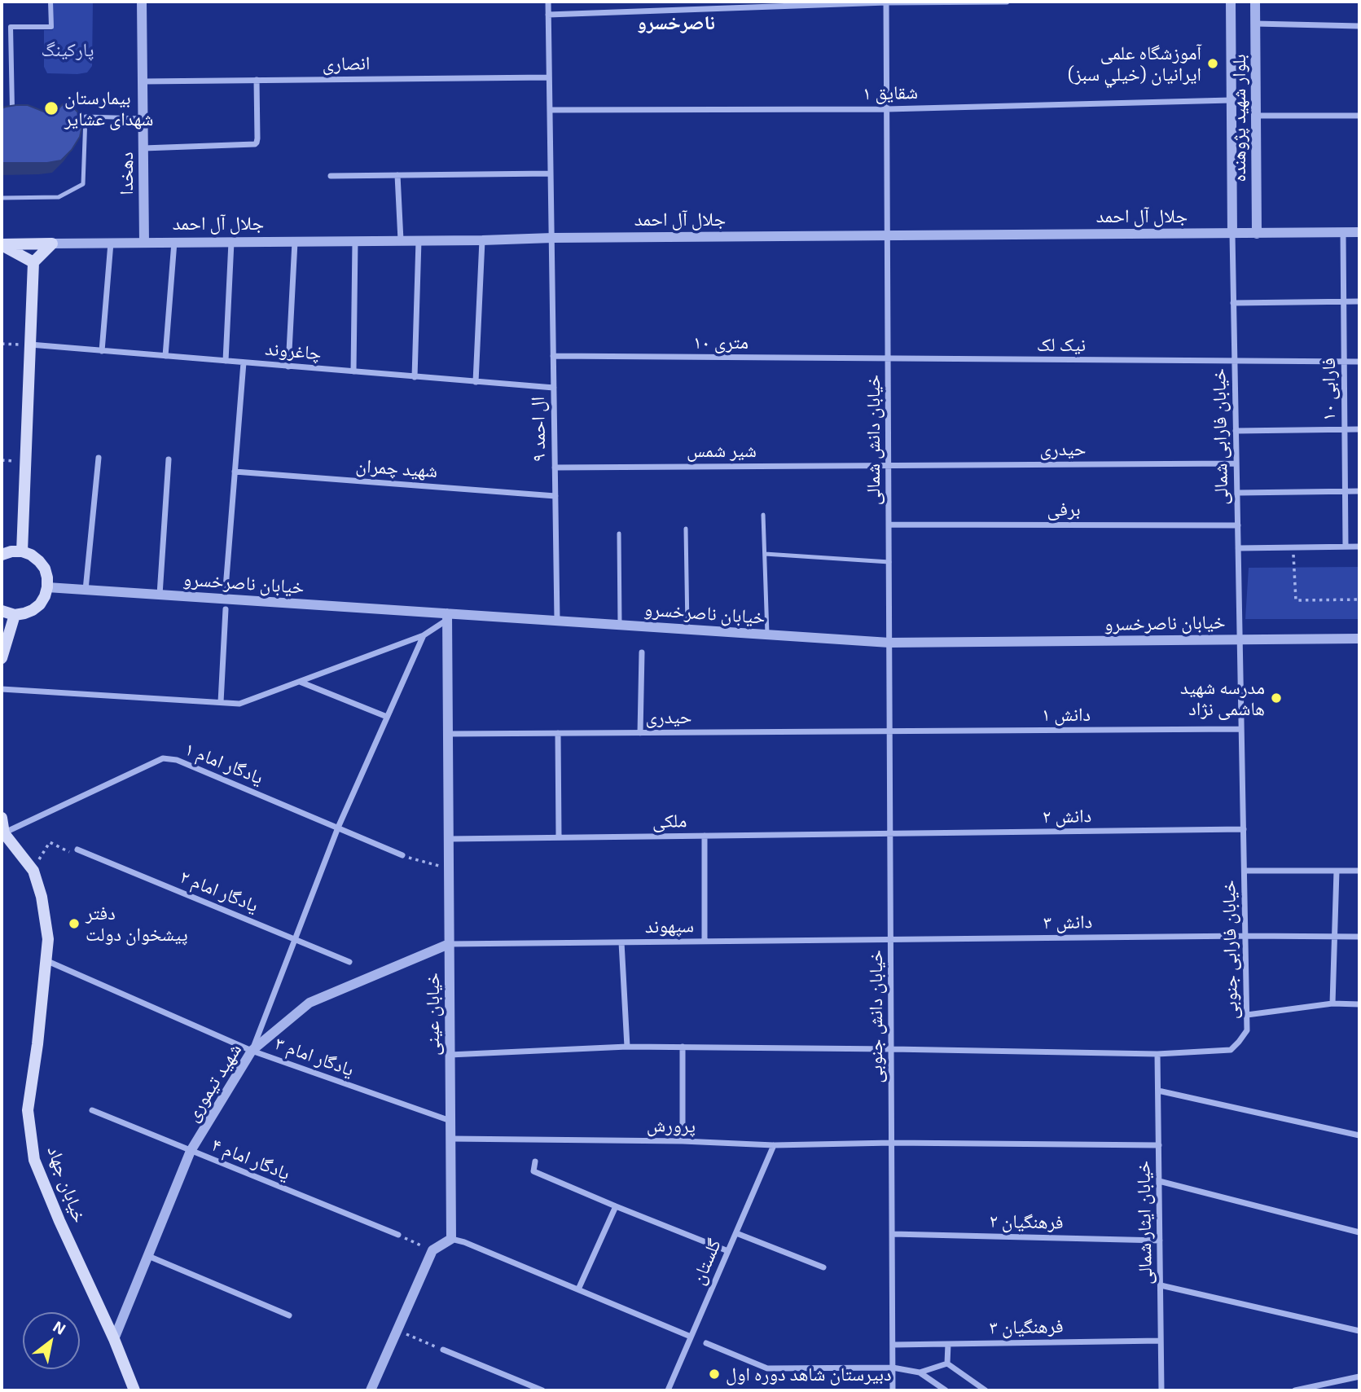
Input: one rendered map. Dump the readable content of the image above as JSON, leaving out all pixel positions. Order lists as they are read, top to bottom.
{
  "streets": {
    "main road": ["جلال آل احمد", "خیابان جهاد"],
    "street": [
      "انصاری",
      "شقایق ۱",
      "بلوار شهید پژوهنده",
      "دهخدا",
      "۱۰ متری",
      "نیک لک",
      "چاغروند",
      "فارابی ۱۰",
      "ال احمد ۹",
      "خیابان فارابی شمالی",
      "خیابان دانش شمالی",
      "حیدری",
      "شیر شمس",
      "شهید چمران",
      "برفی",
      "خیابان ناصرخسرو",
      "دانش ۱",
      "یادگار امام ۱",
      "دانش ۲",
      "ملکی",
      "یادگار امام ۲",
      "دانش ۳",
      "سپهوند",
      "خیابان فارابی جنوبی",
      "خیابان عینی",
      "خیابان دانش جنوبی",
      "یادگار امام ۳",
      "شهید تیموری",
      "پرورش",
      "یادگار امام ۴",
      "فرهنگیان ۲",
      "خیابان ایثار شمالی",
      "گلستان",
      "فرهنگیان ۳"
    ]
  },
  "crossings": [
    ["انصاری", "دهخدا"],
    ["انصاری", "ال احمد ۹"],
    ["شقایق ۱", "بلوار شهید پژوهنده"],
    ["شقایق ۱", "ال احمد ۹"],
    ["شقایق ۱", "خیابان دانش شمالی"],
    ["بلوار شهید پژوهنده", "جلال آل احمد"],
    ["بلوار شهید پژوهنده", "خیابان فارابی شمالی"],
    ["دهخدا", "جلال آل احمد"],
    ["جلال آل احمد", "فارابی ۱۰"],
    ["جلال آل احمد", "ال احمد ۹"],
    ["جلال آل احمد", "خیابان فارابی شمالی"],
    ["جلال آل احمد", "خیابان دانش شمالی"],
    ["۱۰ متری", "نیک لک"],
    ["۱۰ متری", "ال احمد ۹"],
    ["۱۰ متری", "خیابان دانش شمالی"],
    ["نیک لک", "فارابی ۱۰"],
    ["نیک لک", "خیابان فارابی شمالی"],
    ["نیک لک", "خیابان دانش شمالی"],
    ["چاغروند", "ال احمد ۹"],
    ["ال احمد ۹", "شیر شمس"],
    ["ال احمد ۹", "شهید چمران"],
    ["ال احمد ۹", "خیابان ناصرخسرو"],
    ["خیابان فارابی شمالی", "حیدری"],
    ["خیابان فارابی شمالی", "برفی"],
    ["خیابان فارابی شمالی", "خیابان ناصرخسرو"],
    ["خیابان فارابی شمالی", "خیابان فارابی جنوبی"],
    ["خیابان دانش شمالی", "حیدری"],
    ["خیابان دانش شمالی", "شیر شمس"],
    ["خیابان دانش شمالی", "برفی"],
    ["خیابان دانش شمالی", "خیابان ناصرخسرو"],
    ["خیابان دانش شمالی", "خیابان دانش جنوبی"],
    ["حیدری", "شیر شمس"],
    ["حیدری", "دانش ۱"],
    ["حیدری", "خیابان عینی"],
    ["حیدری", "خیابان دانش جنوبی"],
    ["خیابان ناصرخسرو", "خیابان فارابی جنوبی"],
    ["خیابان ناصرخسرو", "خیابان عینی"],
    ["خیابان ناصرخسرو", "خیابان دانش جنوبی"],
    ["دانش ۱", "خیابان فارابی جنوبی"],
    ["دانش ۱", "خیابان دانش جنوبی"],
    ["یادگار امام ۱", "خیابان جهاد"],
    ["دانش ۲", "ملکی"],
    ["دانش ۲", "خیابان فارابی جنوبی"],
    ["دانش ۲", "خیابان دانش جنوبی"],
    ["ملکی", "خیابان عینی"],
    ["ملکی", "خیابان دانش جنوبی"],
    ["دانش ۳", "سپهوند"],
    ["دانش ۳", "خیابان فارابی جنوبی"],
    ["دانش ۳", "خیابان دانش جنوبی"],
    ["سپهوند", "خیابان عینی"],
    ["سپهوند", "خیابان دانش جنوبی"],
    ["سپهوند", "شهید تیموری"],
    ["خیابان فارابی جنوبی", "خیابان دانش جنوبی"],
    ["خیابان فارابی جنوبی", "خیابان ایثار شمالی"],
    ["خیابان عینی", "یادگار امام ۳"],
    ["خیابان عینی", "شهید تیموری"],
    ["خیابان عینی", "پرورش"],
    ["خیابان دانش جنوبی", "پرورش"],
    ["خیابان دانش جنوبی", "فرهنگیان ۲"],
    ["خیابان دانش جنوبی", "فرهنگیان ۳"],
    ["یادگار امام ۳", "شهید تیموری"],
    ["یادگار امام ۳", "خیابان جهاد"],
    ["شهید تیموری", "یادگار امام ۴"],
    ["شهید تیموری", "خیابان جهاد"],
    ["پرورش", "خیابان ایثار شمالی"],
    ["پرورش", "گلستان"],
    ["فرهنگیان ۲", "خیابان ایثار شمالی"],
    ["خیابان ایثار شمالی", "فرهنگیان ۳"]
  ],
  "districts": ["ناصرخسرو"],
  "parks": ["پارکینگ"],
  "places": [
    "آموزشگاه علمی ایرانیان (خيلي سبز)",
    "بیمارستان شهدای عشایر",
    "مدرسه شهید ه‍اشمی نژاد",
    "دفتر پیشخوان دولت",
    "دبیرستان شاهد دوره اول"
  ],
  "north": "top right"
}
